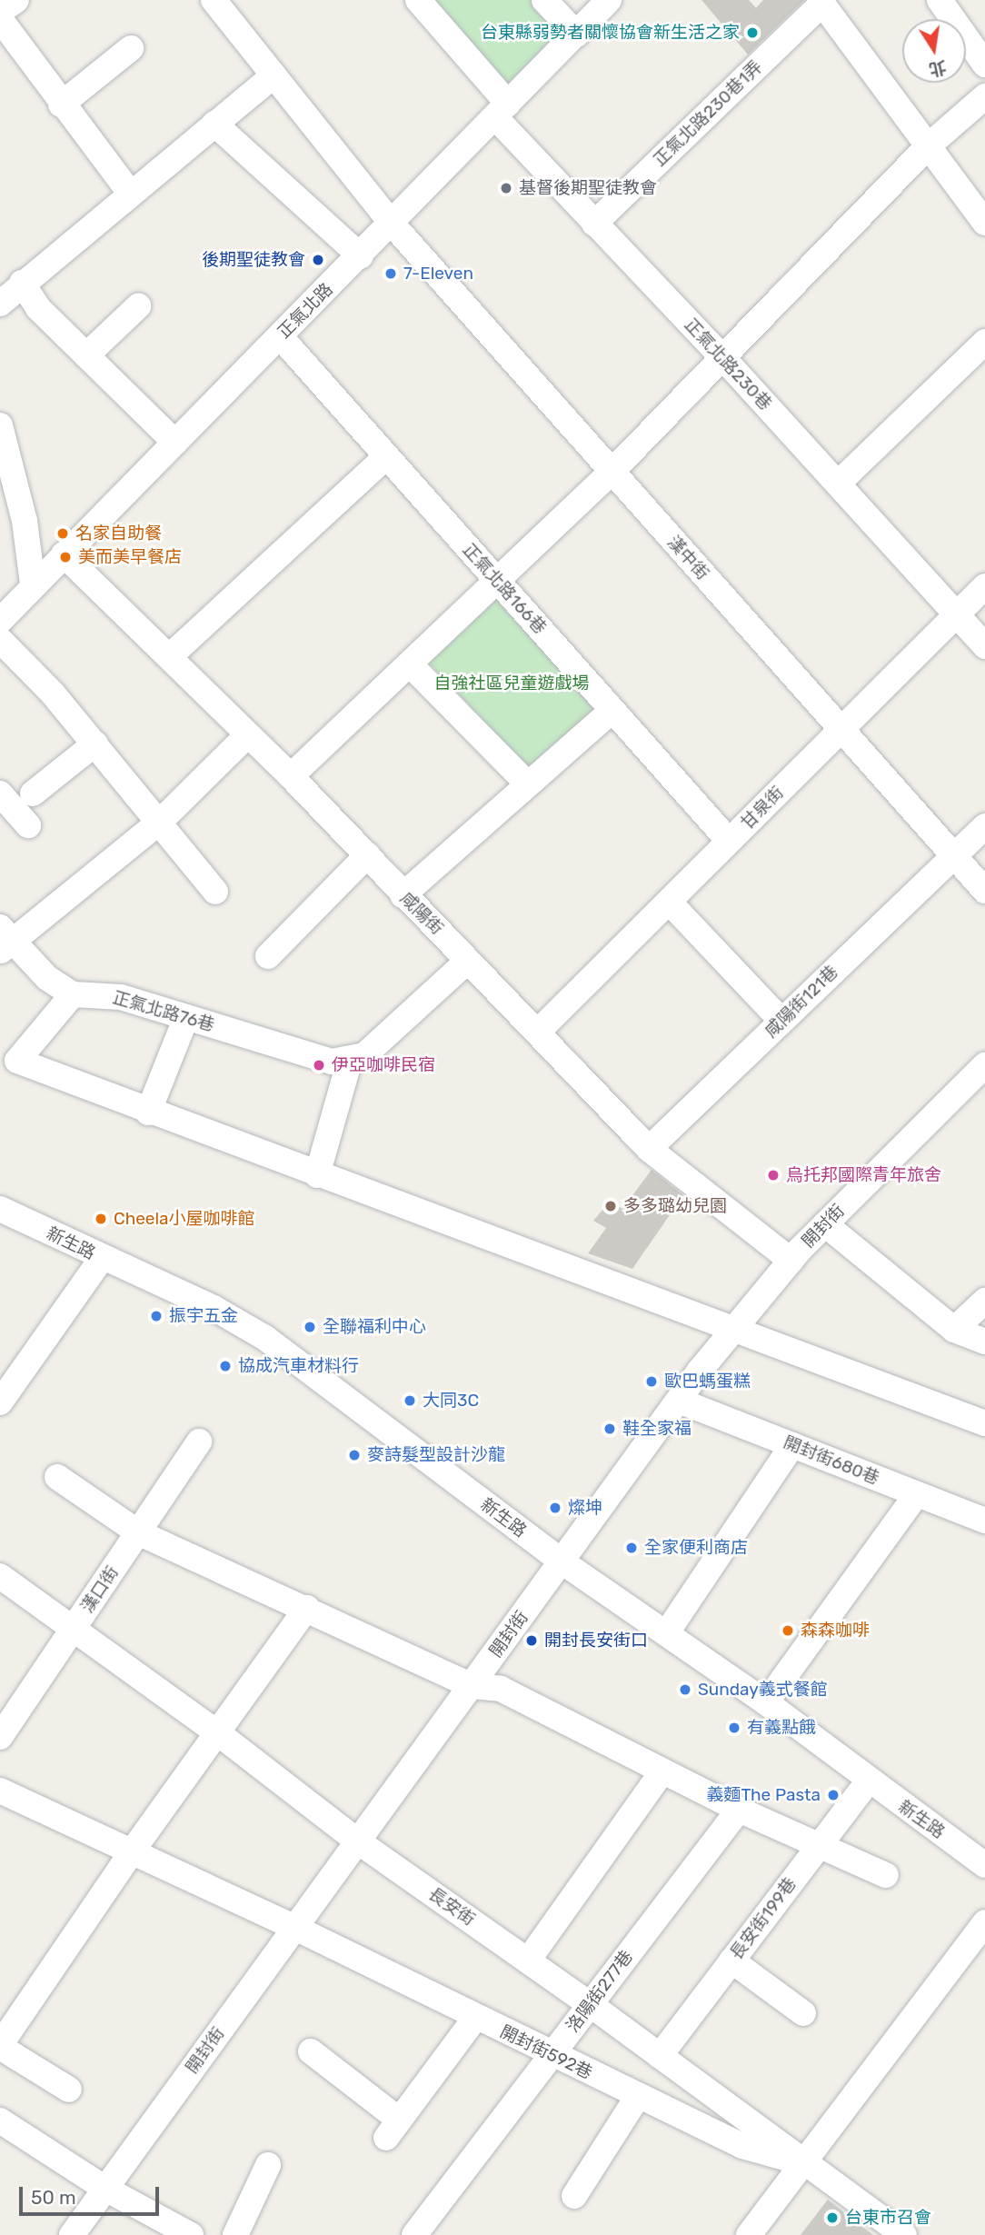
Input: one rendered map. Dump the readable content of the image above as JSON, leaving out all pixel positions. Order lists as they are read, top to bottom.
{
  "streets": {
    "street": [
      "正氣北路230巷1弄",
      "正氣北路",
      "正氣北路230巷",
      "漢中街",
      "正氣北路166巷",
      "甘泉街",
      "咸陽街",
      "咸陽街121巷",
      "正氣北路76巷",
      "開封街",
      "新生路",
      "開封街680巷",
      "漢口街",
      "長安街",
      "長安街199巷",
      "洛陽街277巷",
      "開封街592巷"
    ]
  },
  "crossings": [
    ["正氣北路230巷1弄", "正氣北路230巷"],
    ["正氣北路", "正氣北路230巷"],
    ["正氣北路", "漢中街"],
    ["正氣北路", "正氣北路166巷"],
    ["正氣北路", "咸陽街"],
    ["正氣北路230巷", "甘泉街"],
    ["漢中街", "甘泉街"],
    ["漢中街", "咸陽街121巷"],
    ["正氣北路166巷", "甘泉街"],
    ["甘泉街", "咸陽街"],
    ["咸陽街", "咸陽街121巷"],
    ["咸陽街", "開封街"],
    ["開封街", "新生路"],
    ["開封街", "開封街680巷"],
    ["開封街", "長安街"],
    ["開封街", "開封街592巷"],
    ["新生路", "長安街199巷"],
    ["漢口街", "長安街"],
    ["長安街", "長安街199巷"],
    ["長安街", "洛陽街277巷"],
    ["長安街", "開封街592巷"],
    ["洛陽街277巷", "開封街592巷"]
  ],
  "parks": ["自強社區兒童遊戲場"],
  "places": [
    "台東縣弱勢者關懷協會新生活之家",
    "基督後期聖徒教會",
    "後期聖徒教會",
    "7-Eleven",
    "名家自助餐",
    "美而美早餐店",
    "伊亞咖啡民宿",
    "烏托邦國際青年旅舍",
    "多多璐幼兒園",
    "Cheela小屋咖啡館",
    "振宇五金",
    "全聯福利中心",
    "協成汽車材料行",
    "歐巴螞蛋糕",
    "大同3C",
    "鞋全家福",
    "麥詩髮型設計沙龍",
    "燦坤",
    "全家便利商店",
    "森森咖啡",
    "開封長安街口",
    "Sunday義式餐館",
    "有義點餓",
    "義麵The Pasta",
    "台東市召會"
  ],
  "scale_bar": "50 m",
  "north": "bottom"
}
